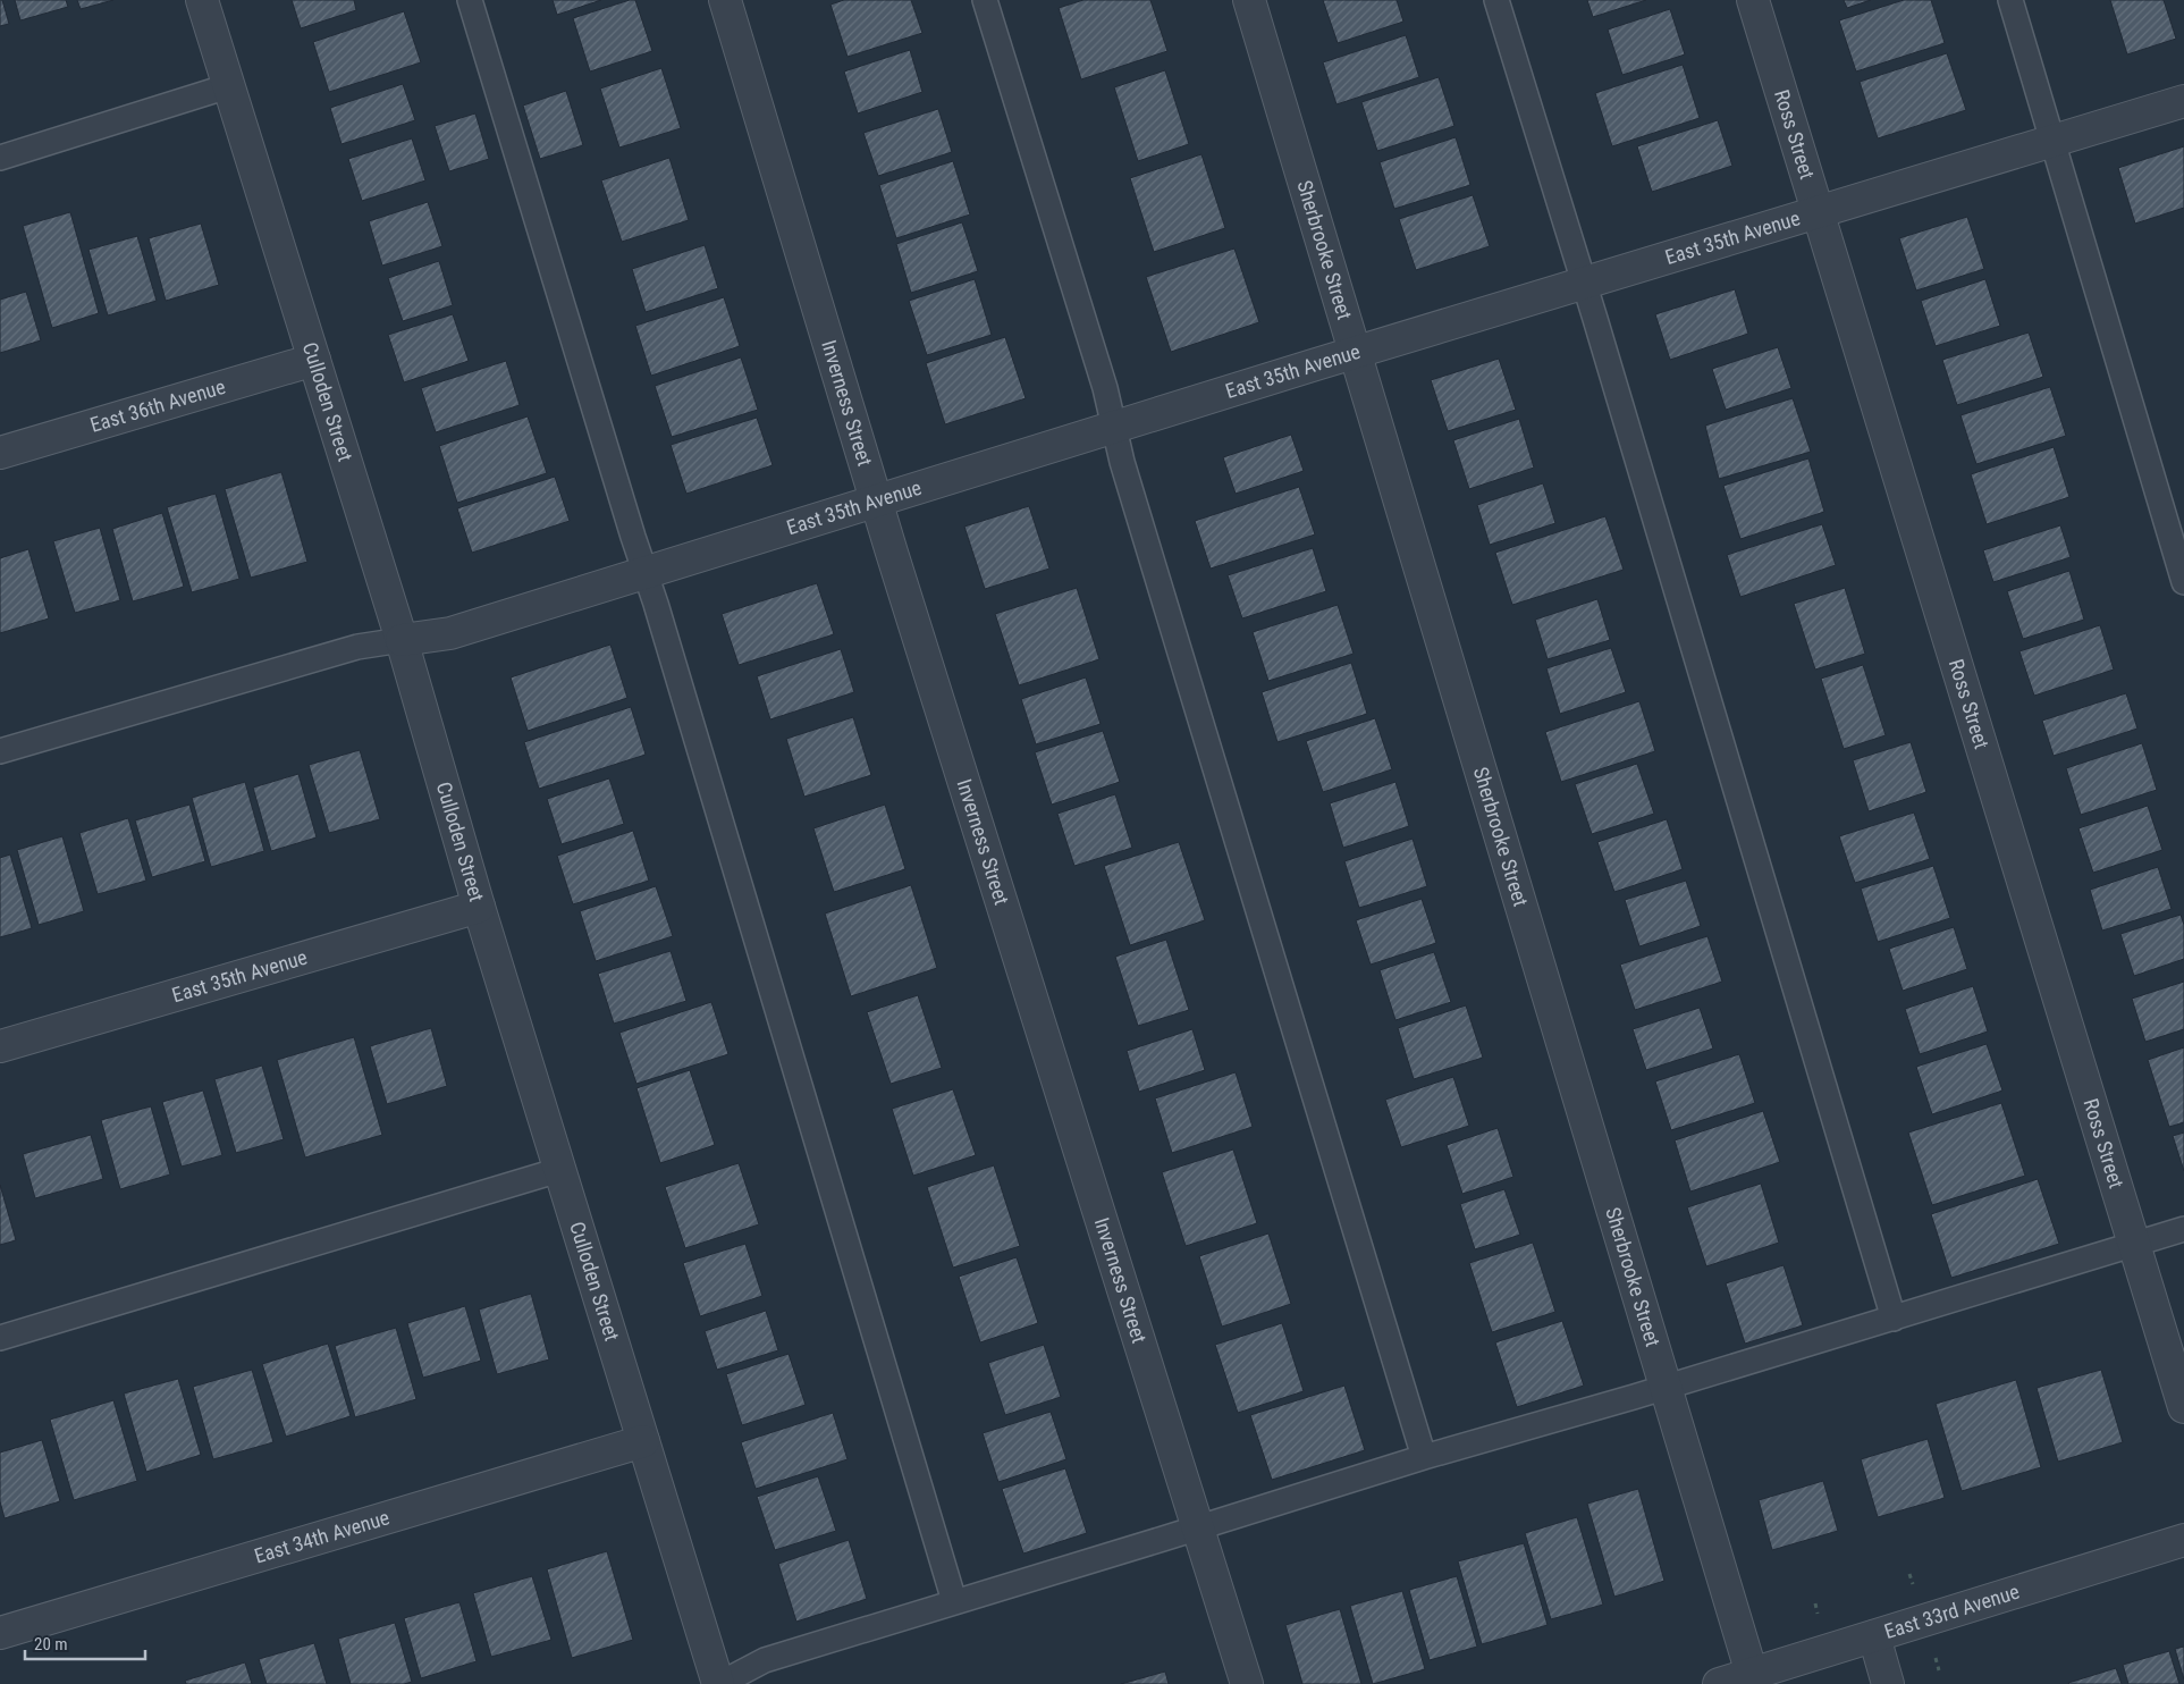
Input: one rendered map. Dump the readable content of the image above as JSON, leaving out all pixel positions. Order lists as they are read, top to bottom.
{
  "streets": {
    "street": [
      "Ross Street",
      "East 35th Avenue",
      "Sherbrooke Street",
      "Culloden Street",
      "Inverness Street",
      "East 36th Avenue",
      "East 34th Avenue",
      "East 33rd Avenue"
    ]
  },
  "crossings": [
    ["Ross Street", "East 35th Avenue"],
    ["East 35th Avenue", "Sherbrooke Street"],
    ["East 35th Avenue", "Culloden Street"],
    ["East 35th Avenue", "Inverness Street"],
    ["Sherbrooke Street", "East 33rd Avenue"],
    ["Culloden Street", "East 36th Avenue"],
    ["Culloden Street", "East 34th Avenue"]
  ],
  "scale_bar": "20 m"
}
